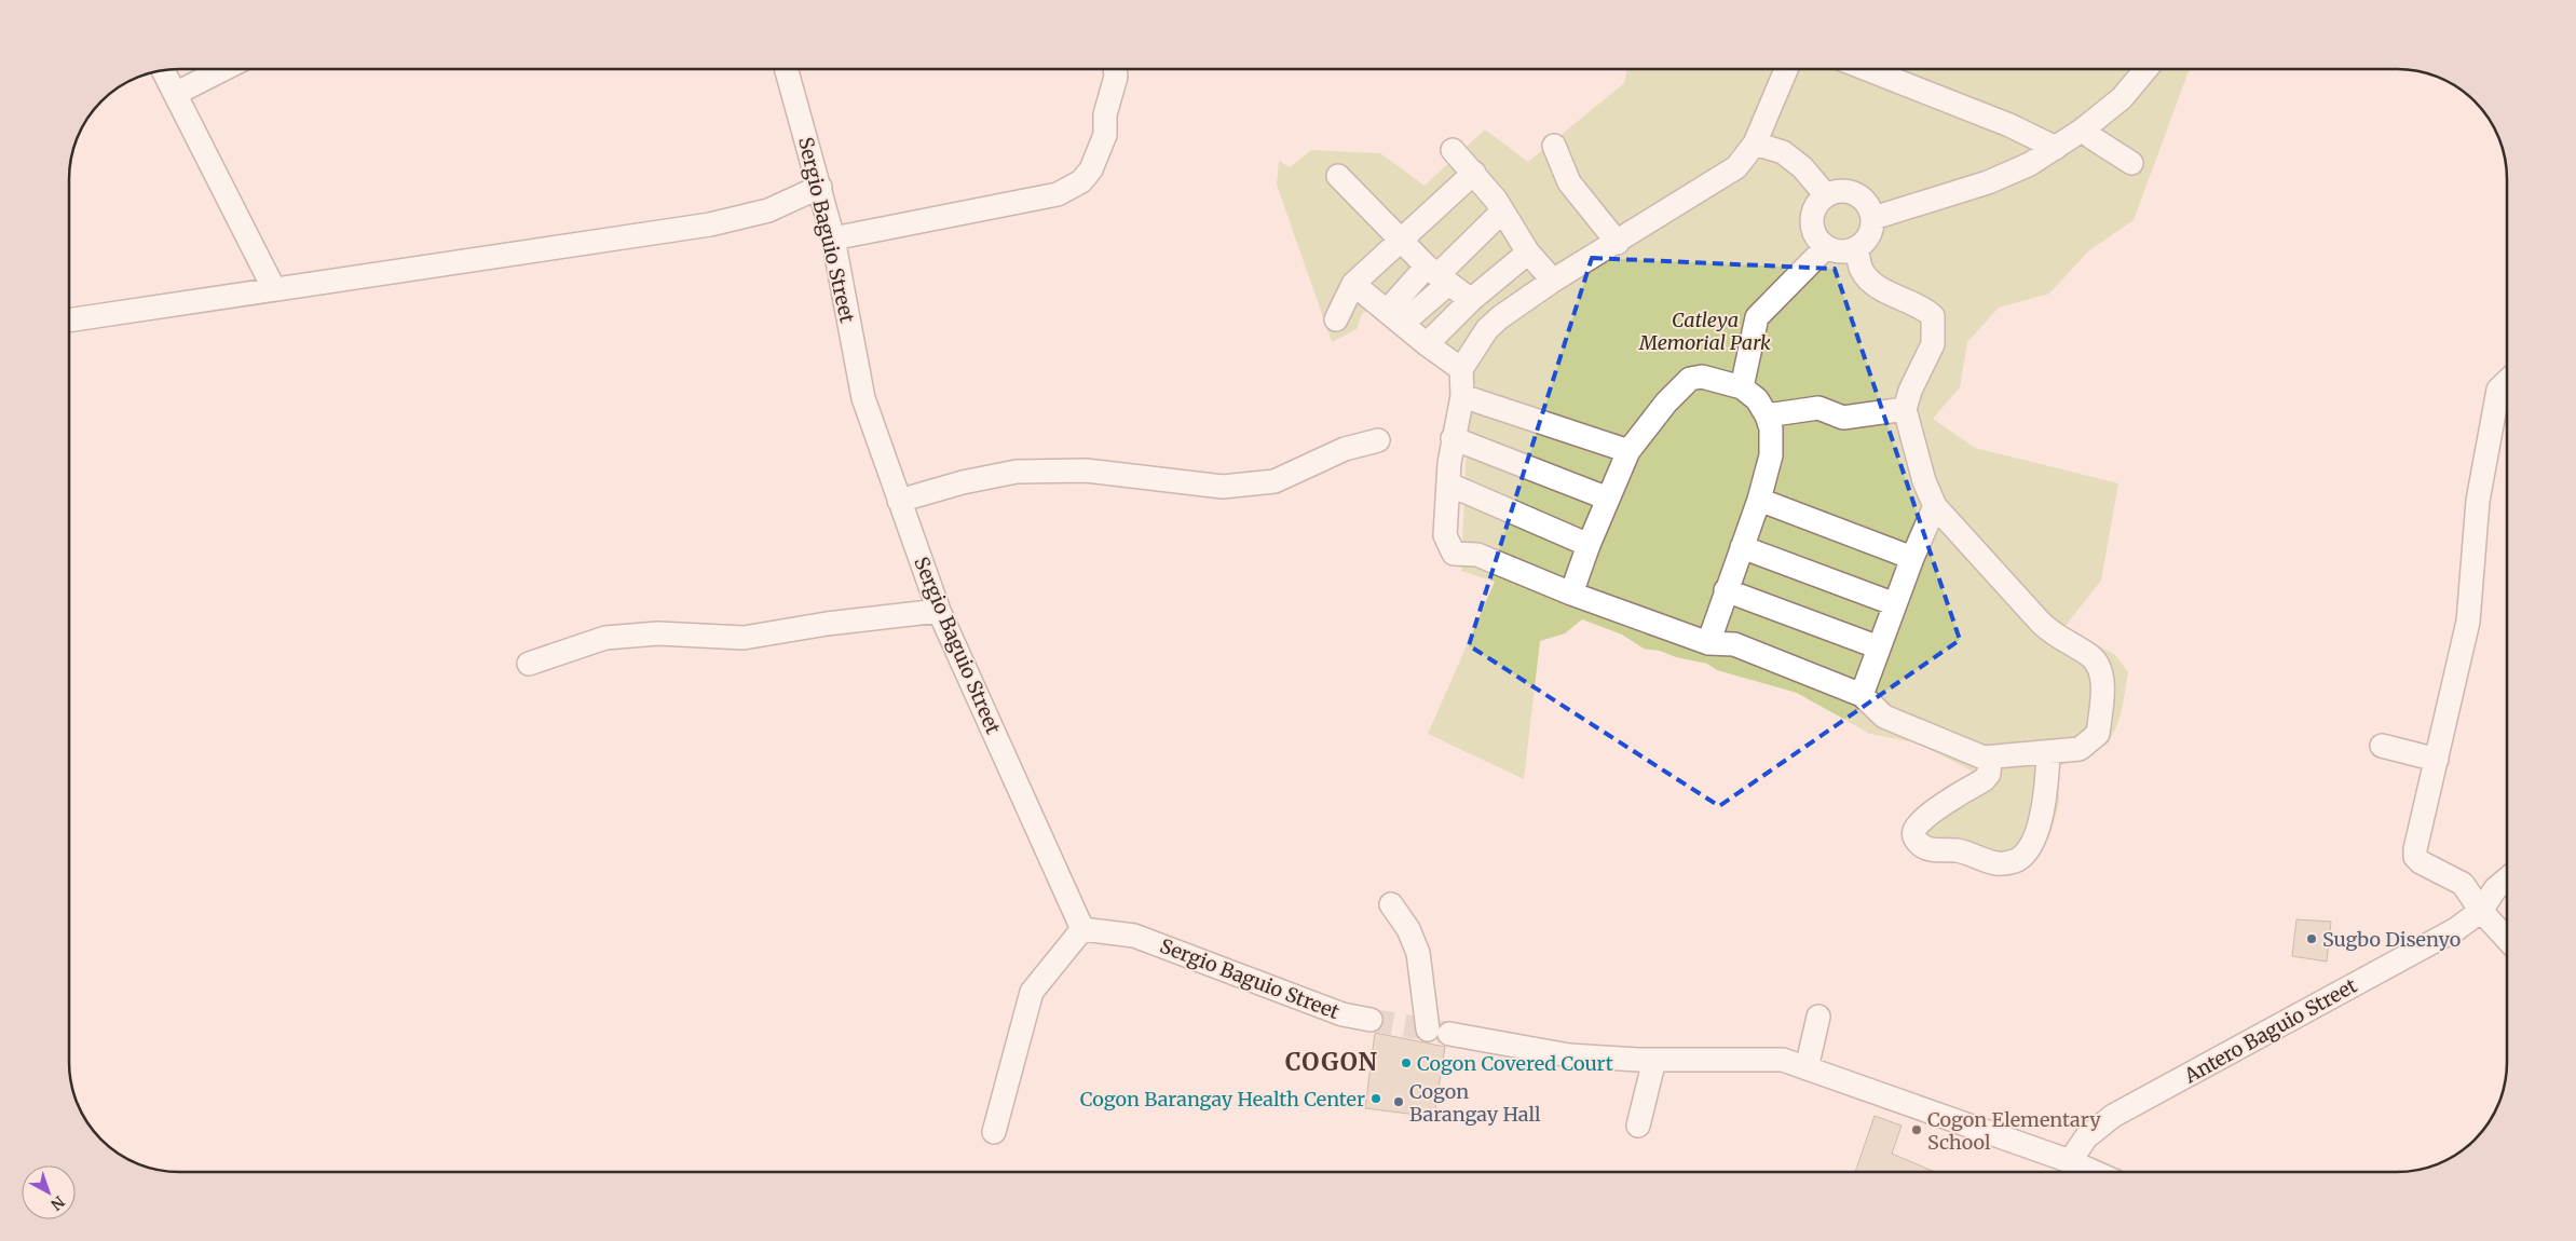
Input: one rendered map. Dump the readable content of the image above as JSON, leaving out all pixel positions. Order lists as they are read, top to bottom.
{
  "streets": {
    "street": ["Sergio Baguio Street", "Antero Baguio Street"]
  },
  "districts": ["COGON"],
  "parks": ["Catleya Memorial Park"],
  "places": [
    "Sugbo Disenyo",
    "Cogon Covered Court",
    "Cogon Barangay Health Center",
    "Cogon Barangay Hall",
    "Cogon Elementary School"
  ],
  "north": "bottom right"
}
